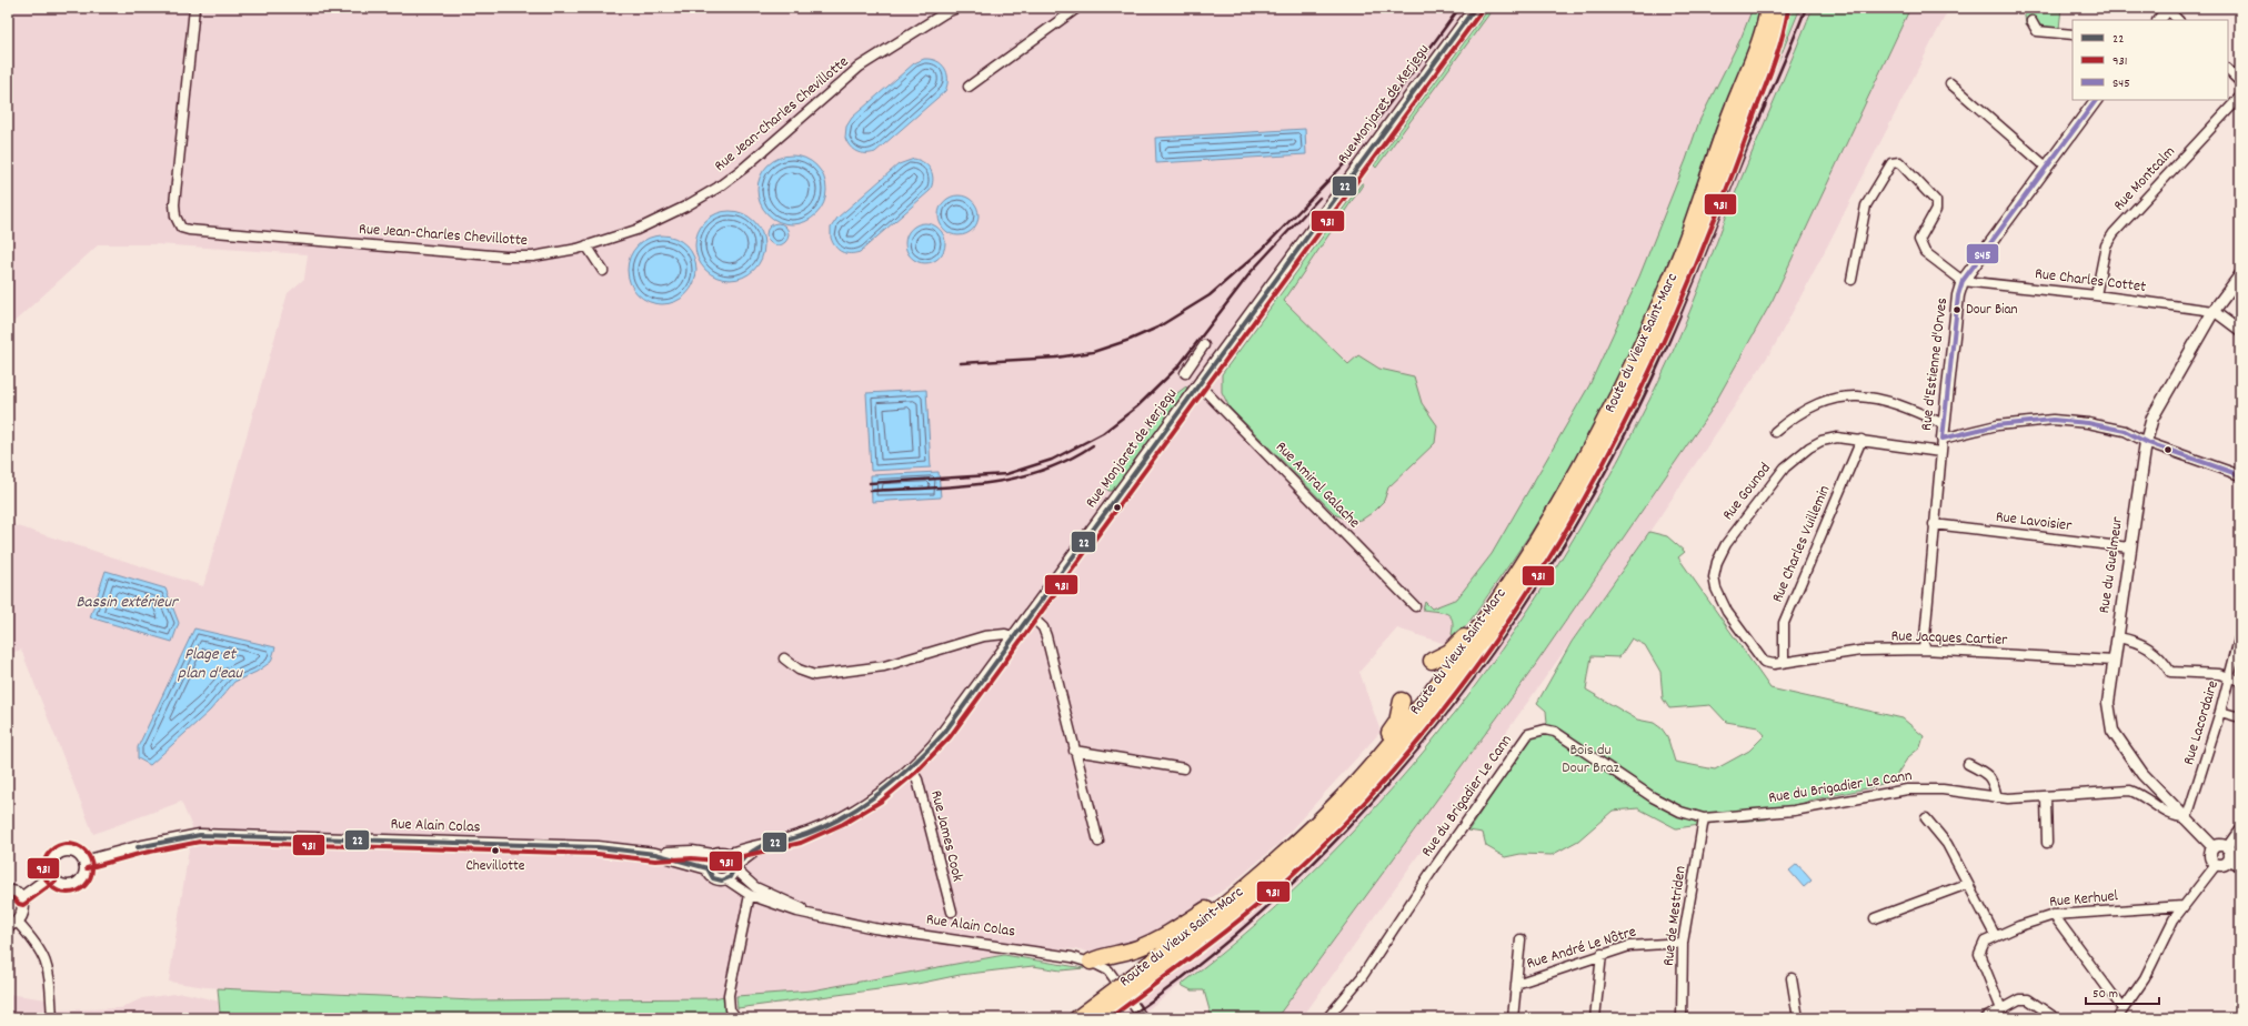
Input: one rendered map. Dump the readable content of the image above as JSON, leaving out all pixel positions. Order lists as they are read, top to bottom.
{
  "streets": {
    "highway": ["Route du Vieux Saint-Marc"],
    "street": [
      "Rue Monjaret de Kerjegu",
      "Rue Jean-Charles Chevillotte",
      "Rue Montcalm",
      "Rue Charles Cottet",
      "Rue d'Estienne d'Orves",
      "Rue Amiral Galache",
      "Rue Gounod",
      "Rue Lavoisier",
      "Rue Charles Vuillemin",
      "Rue du Guelmeur",
      "Rue Jacques Cartier",
      "Rue Lacordaire",
      "Rue du Brigadier Le Cann",
      "Rue Alain Colas",
      "Rue James Cook",
      "Rue Kerhuel",
      "Rue de Mestriden",
      "Rue André Le Nôtre"
    ]
  },
  "crossings": [
    ["Rue Monjaret de Kerjegu", "Rue Amiral Galache"],
    ["Rue Monjaret de Kerjegu", "Rue Alain Colas"],
    ["Rue Monjaret de Kerjegu", "Rue James Cook"],
    ["Rue Montcalm", "Rue Charles Cottet"],
    ["Rue Charles Cottet", "Rue d'Estienne d'Orves"],
    ["Rue Charles Cottet", "Rue du Guelmeur"],
    ["Route du Vieux Saint-Marc", "Rue Alain Colas"],
    ["Rue d'Estienne d'Orves", "Rue Gounod"],
    ["Rue d'Estienne d'Orves", "Rue Lavoisier"],
    ["Rue d'Estienne d'Orves", "Rue Jacques Cartier"],
    ["Rue Gounod", "Rue Charles Vuillemin"],
    ["Rue Gounod", "Rue Jacques Cartier"],
    ["Rue Lavoisier", "Rue du Guelmeur"],
    ["Rue Charles Vuillemin", "Rue Jacques Cartier"],
    ["Rue du Guelmeur", "Rue Jacques Cartier"],
    ["Rue du Guelmeur", "Rue Lacordaire"],
    ["Rue du Guelmeur", "Rue du Brigadier Le Cann"],
    ["Rue Lacordaire", "Rue du Brigadier Le Cann"],
    ["Rue du Brigadier Le Cann", "Rue de Mestriden"],
    ["Rue de Mestriden", "Rue André Le Nôtre"]
  ],
  "water": ["Bassin extérieur", "Plage et plan d'eau"],
  "parks": ["Bois du Dour Braz"],
  "places": ["Dour Bian", "Chevillotte"],
  "lines": ["transit line 22", "transit line 931", "transit line S45"],
  "legend": ["22", "931", "S45"],
  "scale_bar": "50 m"
}
